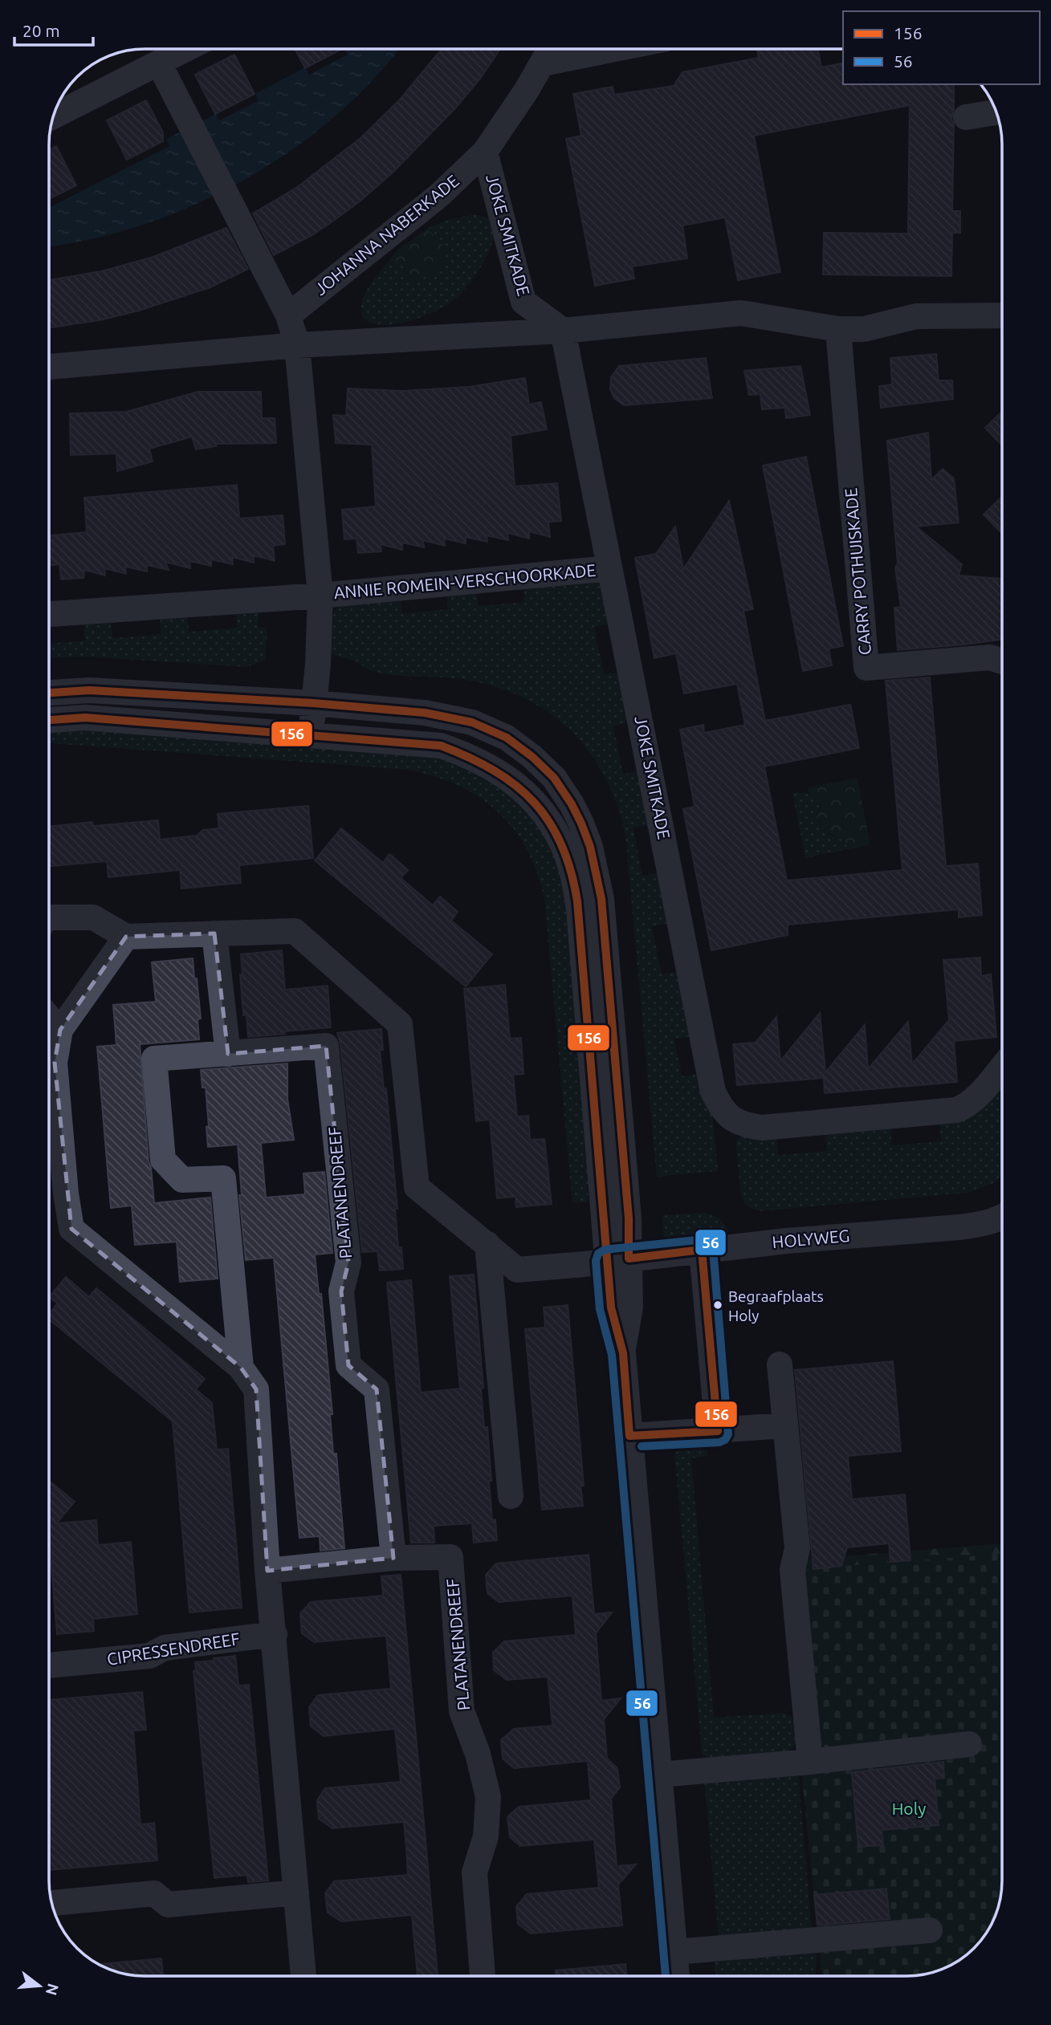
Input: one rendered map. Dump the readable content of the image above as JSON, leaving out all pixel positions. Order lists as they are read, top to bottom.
{
  "streets": {
    "street": [
      "JOHANNA NABERKADE",
      "JOKE SMITKADE",
      "CARRY POTHUISKADE",
      "ANNIE ROMEIN-VERSCHOORKADE",
      "PLATANENDREEF",
      "HOLYWEG",
      "CIPRESSENDREEF"
    ]
  },
  "crossings": [
    ["JOHANNA NABERKADE", "JOKE SMITKADE"],
    ["JOKE SMITKADE", "ANNIE ROMEIN-VERSCHOORKADE"],
    ["PLATANENDREEF", "CIPRESSENDREEF"]
  ],
  "parks": ["Holy"],
  "places": ["Begraafplaats Holy"],
  "lines": ["transit line 156", "transit line 56"],
  "legend": ["156", "56"],
  "scale_bar": "20 m",
  "north": "right"
}
